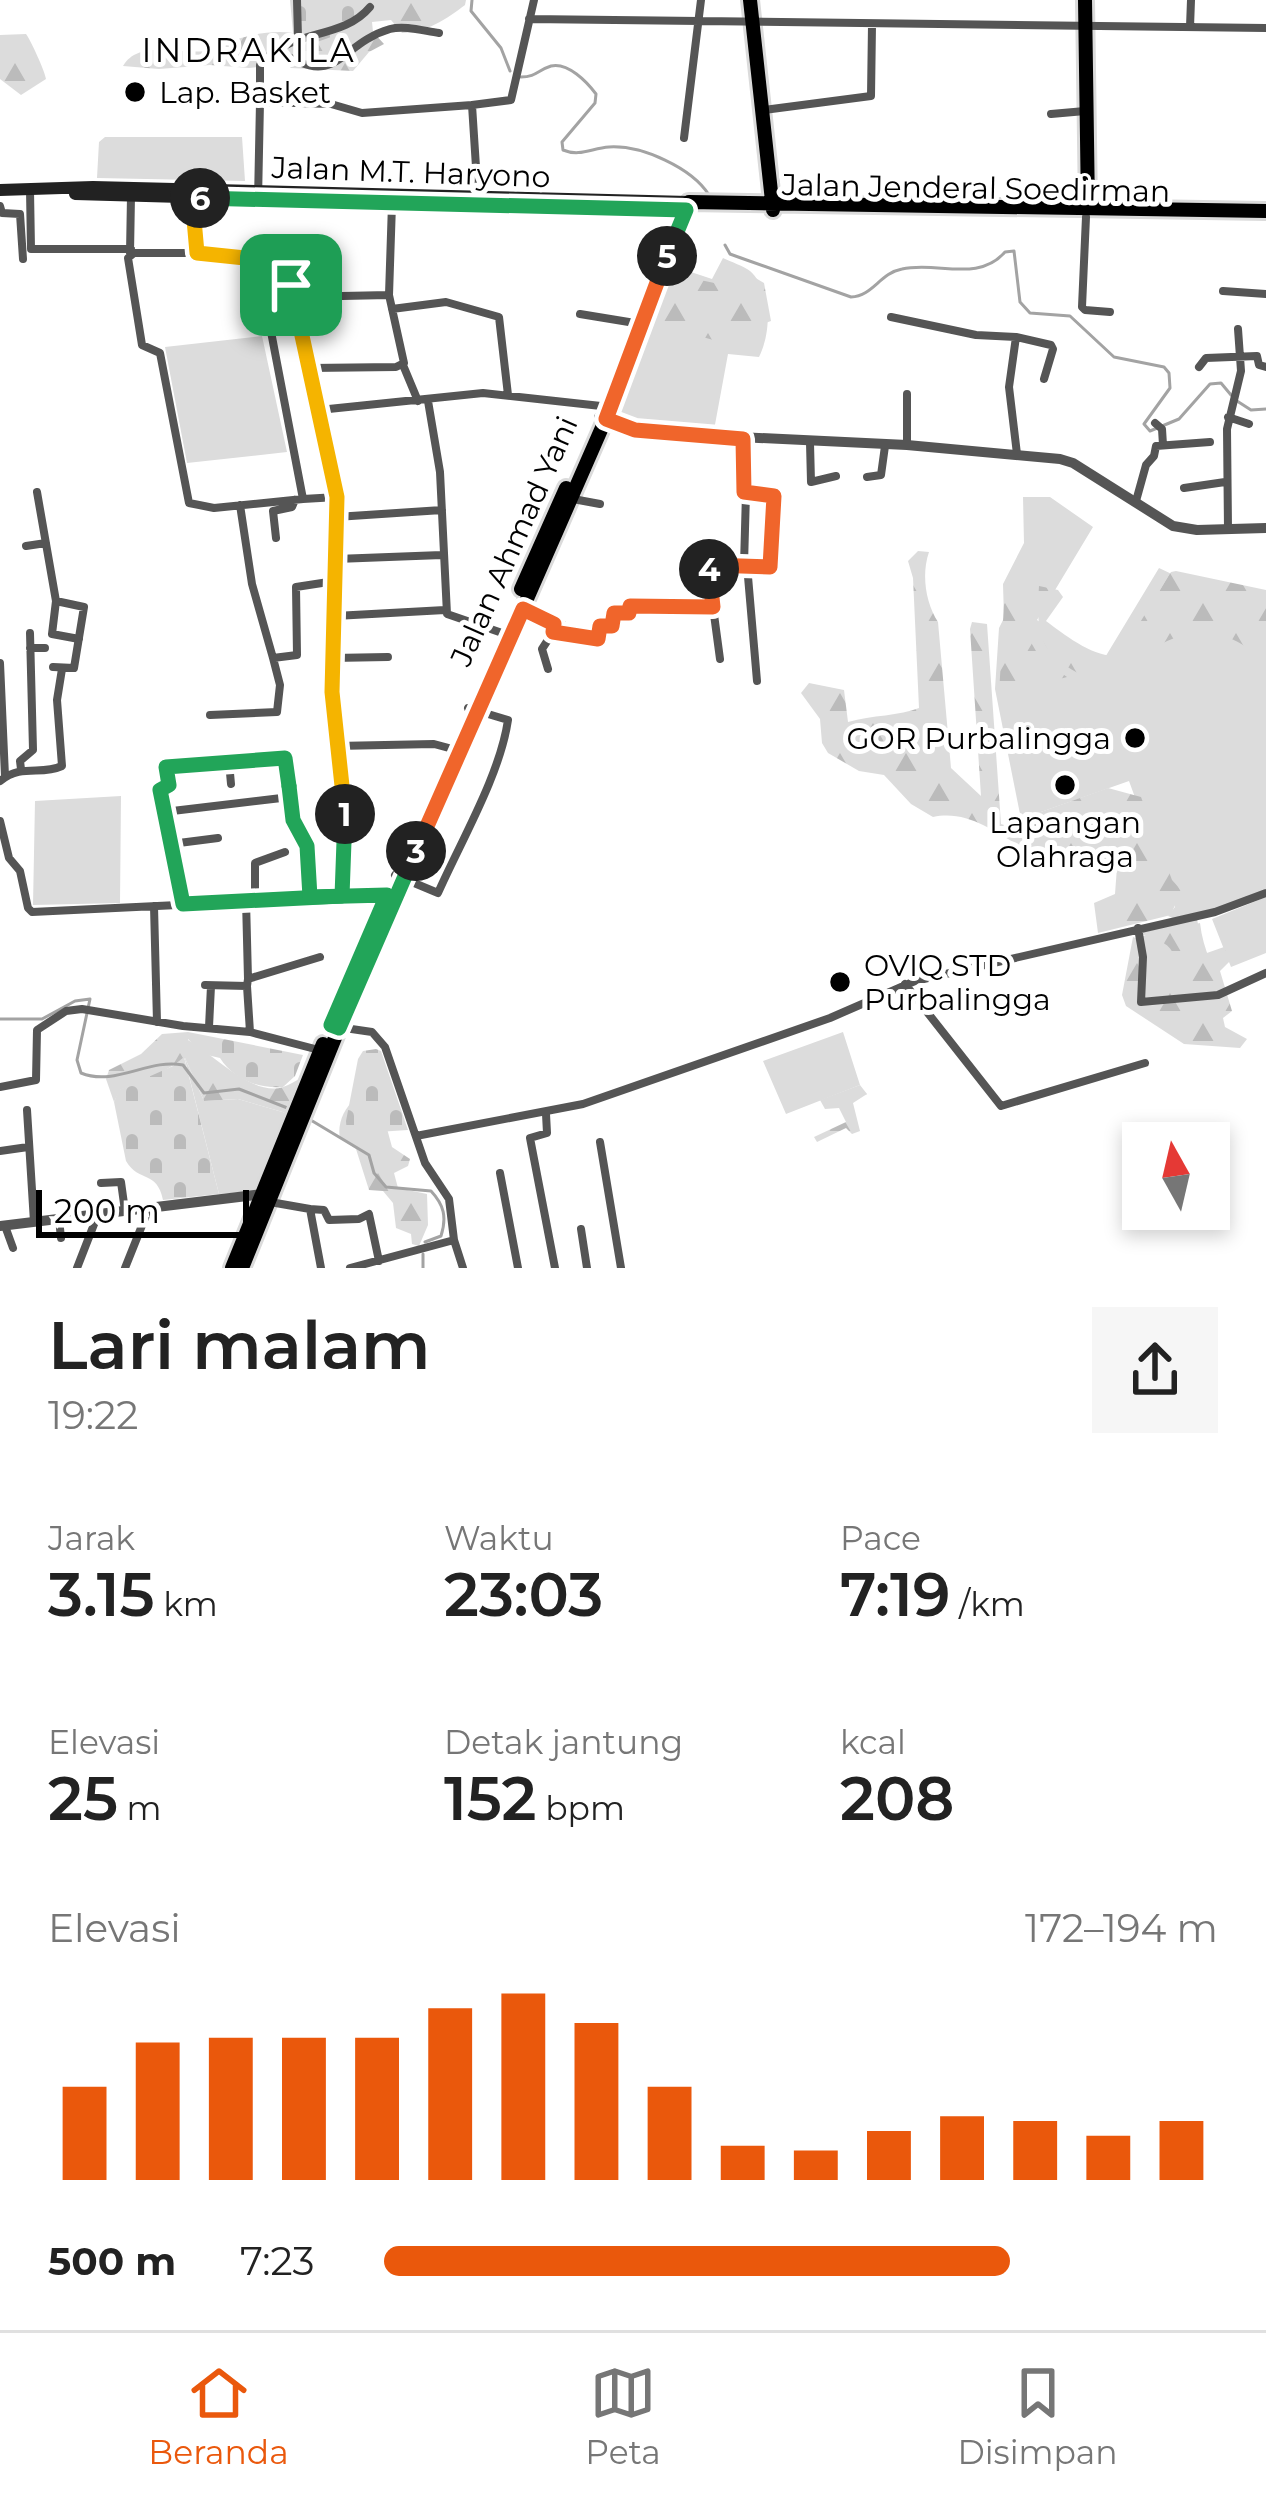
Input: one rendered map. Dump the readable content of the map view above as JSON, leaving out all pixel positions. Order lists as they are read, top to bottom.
{
  "streets": {
    "main road": ["Jalan M.T. Haryono", "Jalan Jenderal Soedirman", "Jalan Ahmad Yani"]
  },
  "crossings": [
    ["Jalan M.T. Haryono", "Jalan Jenderal Soedirman"],
    ["Jalan M.T. Haryono", "Jalan Ahmad Yani"],
    ["Jalan Jenderal Soedirman", "Jalan Ahmad Yani"]
  ],
  "districts": ["INDRAKILA"],
  "places": [
    "Lap. Basket",
    "GOR Purbalingga",
    "Lapangan Olahraga",
    "OVIQ STD Purbalingga"
  ],
  "scale_bar": "200 m",
  "north": "top",
  "page": {
    "pins": [
      "6",
      "5",
      "4",
      "1",
      "3"
    ],
    "scale": "200 m",
    "heading": ["Lari malam", "19:22"],
    "stats": [
      ["Jarak", "3.15 km"],
      ["Waktu", "23:03"],
      ["Pace", "7:19 /km"],
      ["Elevasi", "25 m"],
      ["Detak jantung", "152 bpm"],
      ["kcal", "208"]
    ],
    "chart": ["Elevasi", "172–194 m"],
    "list": [
      {
        "name": "500 m",
        "note": "7:23"
      }
    ],
    "tabs": ["Beranda", "Peta", "Disimpan"]
  }
}
